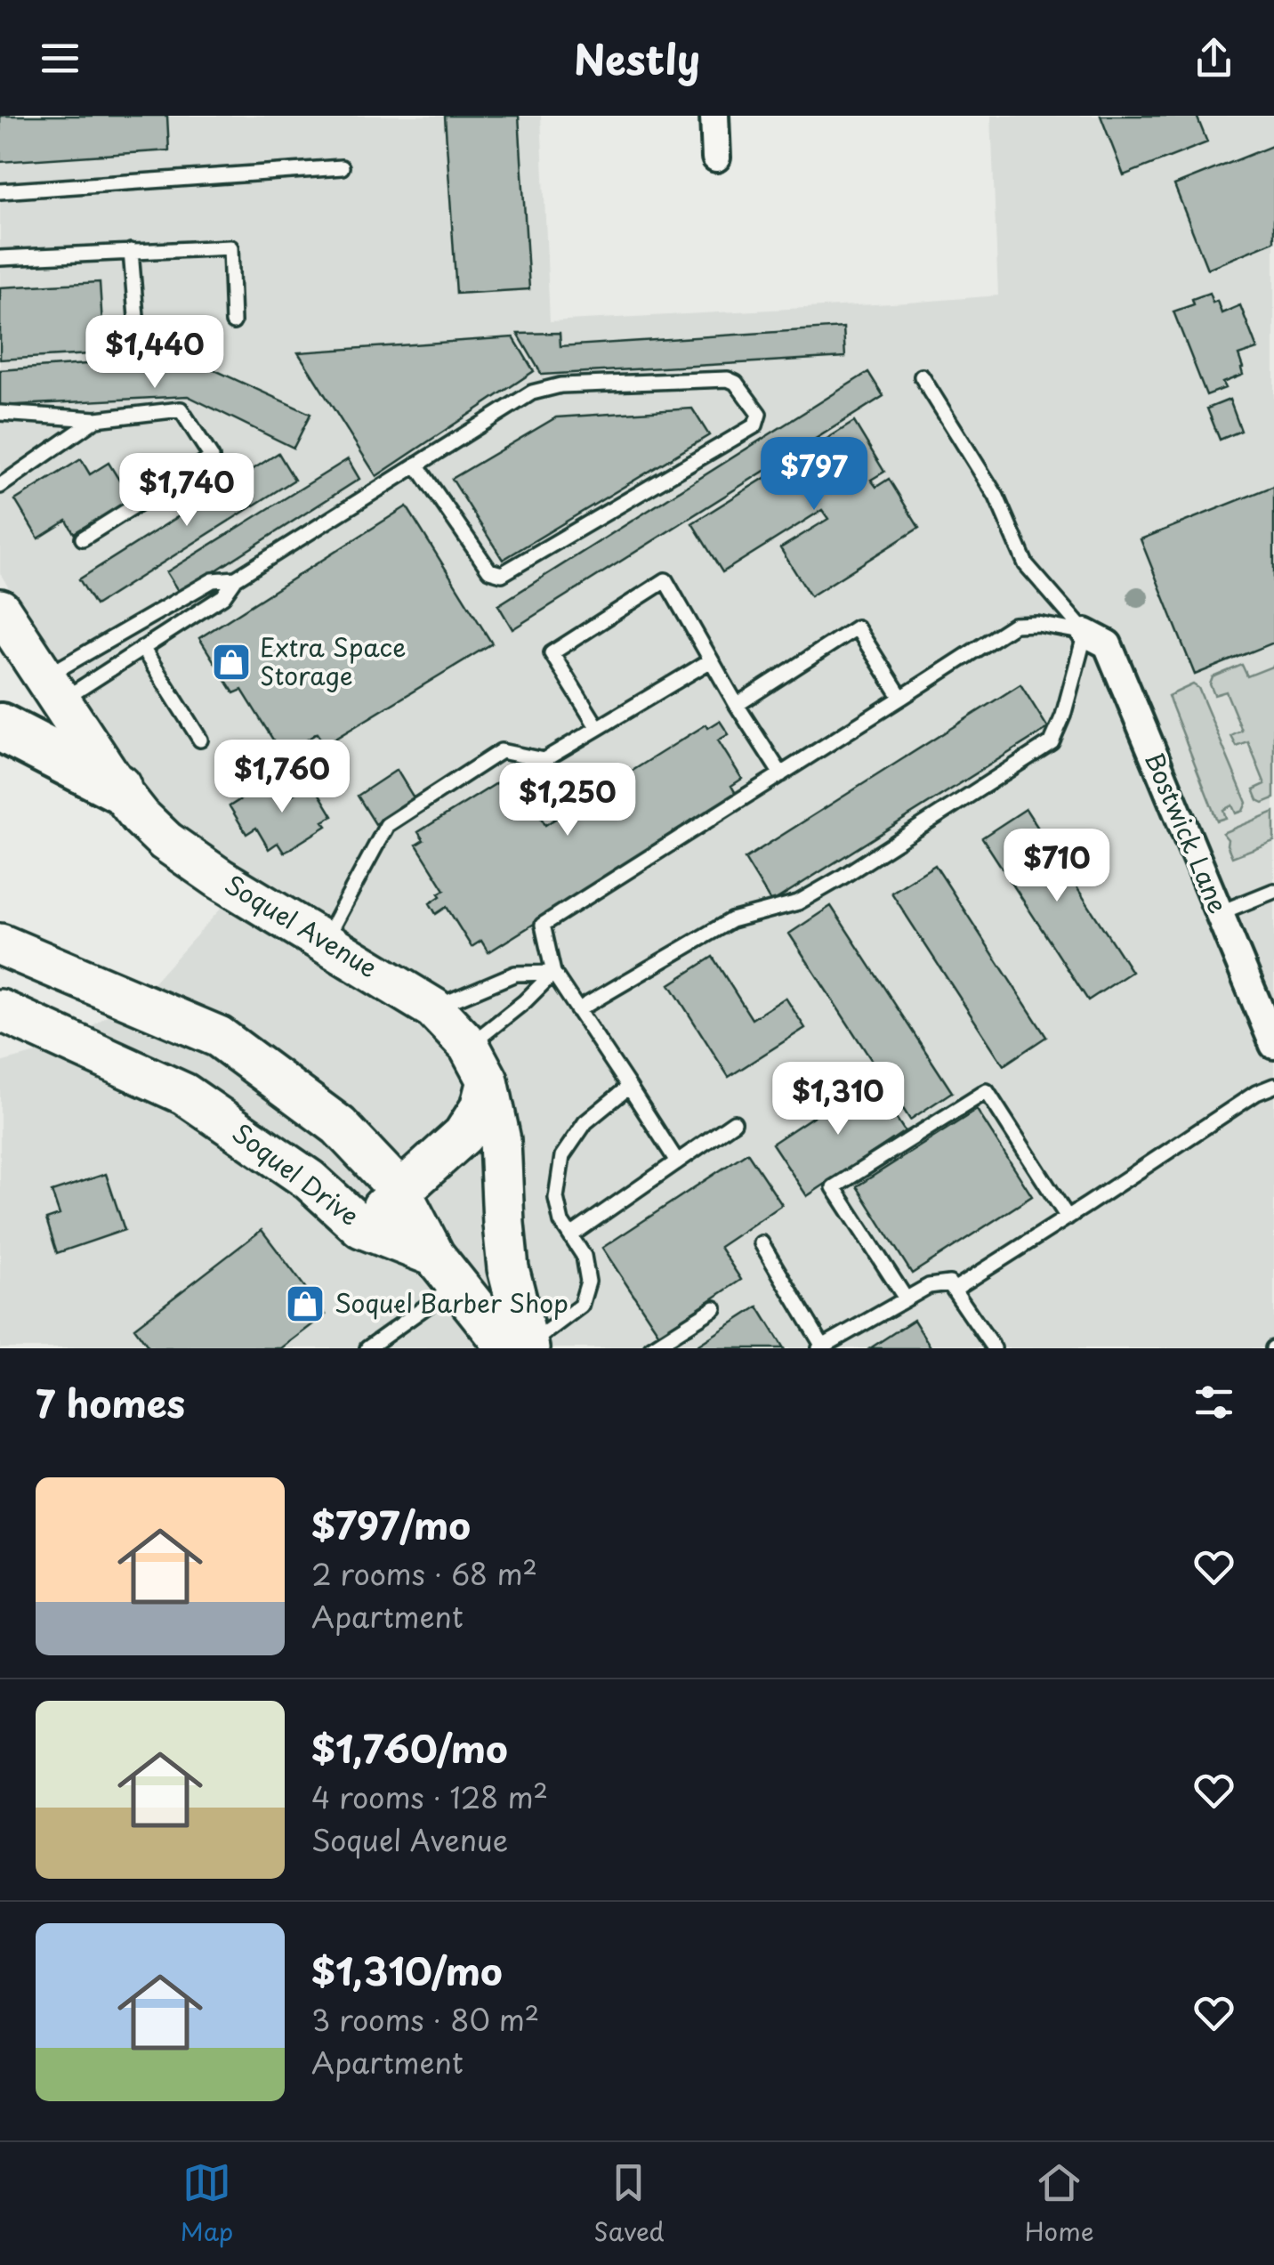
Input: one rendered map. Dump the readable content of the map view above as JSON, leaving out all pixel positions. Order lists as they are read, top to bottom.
{
  "streets": {
    "main road": ["Soquel Avenue", "Soquel Drive"],
    "street": ["Bostwick Lane"]
  },
  "places": {
    "shop": ["Extra Space Storage", "Soquel Barber Shop"]
  },
  "page": {
    "header": "Nestly",
    "price": [
      "$1,440",
      "$797",
      "$1,740",
      "$1,760",
      "$1,250",
      "$710",
      "$1,310"
    ],
    "heading": "7 homes",
    "list": [
      {
        "name": "$797/mo",
        "note": "2 rooms · 68 m² · Apartment"
      },
      {
        "name": "$1,760/mo",
        "note": "4 rooms · 128 m² · Soquel Avenue"
      },
      {
        "name": "$1,310/mo",
        "note": "3 rooms · 80 m² · Apartment"
      }
    ],
    "tabs": ["Map", "Saved", "Home"]
  }
}
